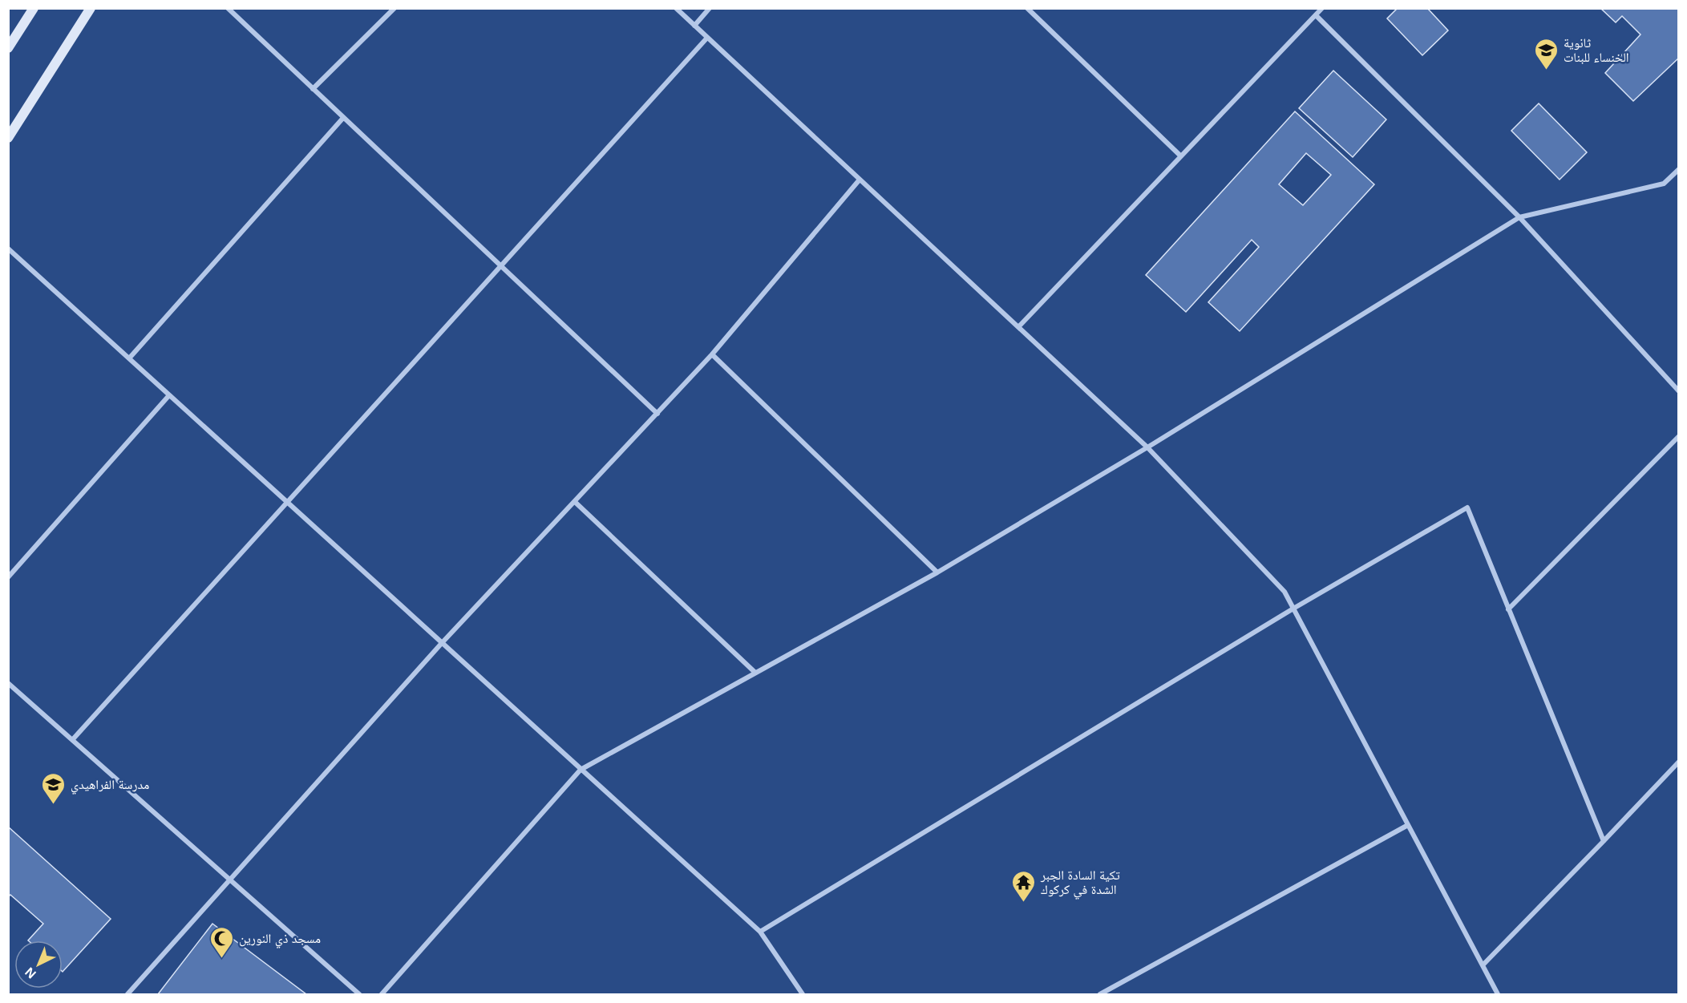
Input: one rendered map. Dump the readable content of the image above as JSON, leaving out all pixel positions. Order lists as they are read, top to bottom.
{
  "places": {
    "school or university": ["ثانوية الخنساء للبنات", "مدرسة الفراهيدي"],
    "temple": ["تكية السادة الجبر الشدة في كركوك"],
    "mosque": ["مسجد ذي النورين"]
  },
  "north": "bottom left"
}
